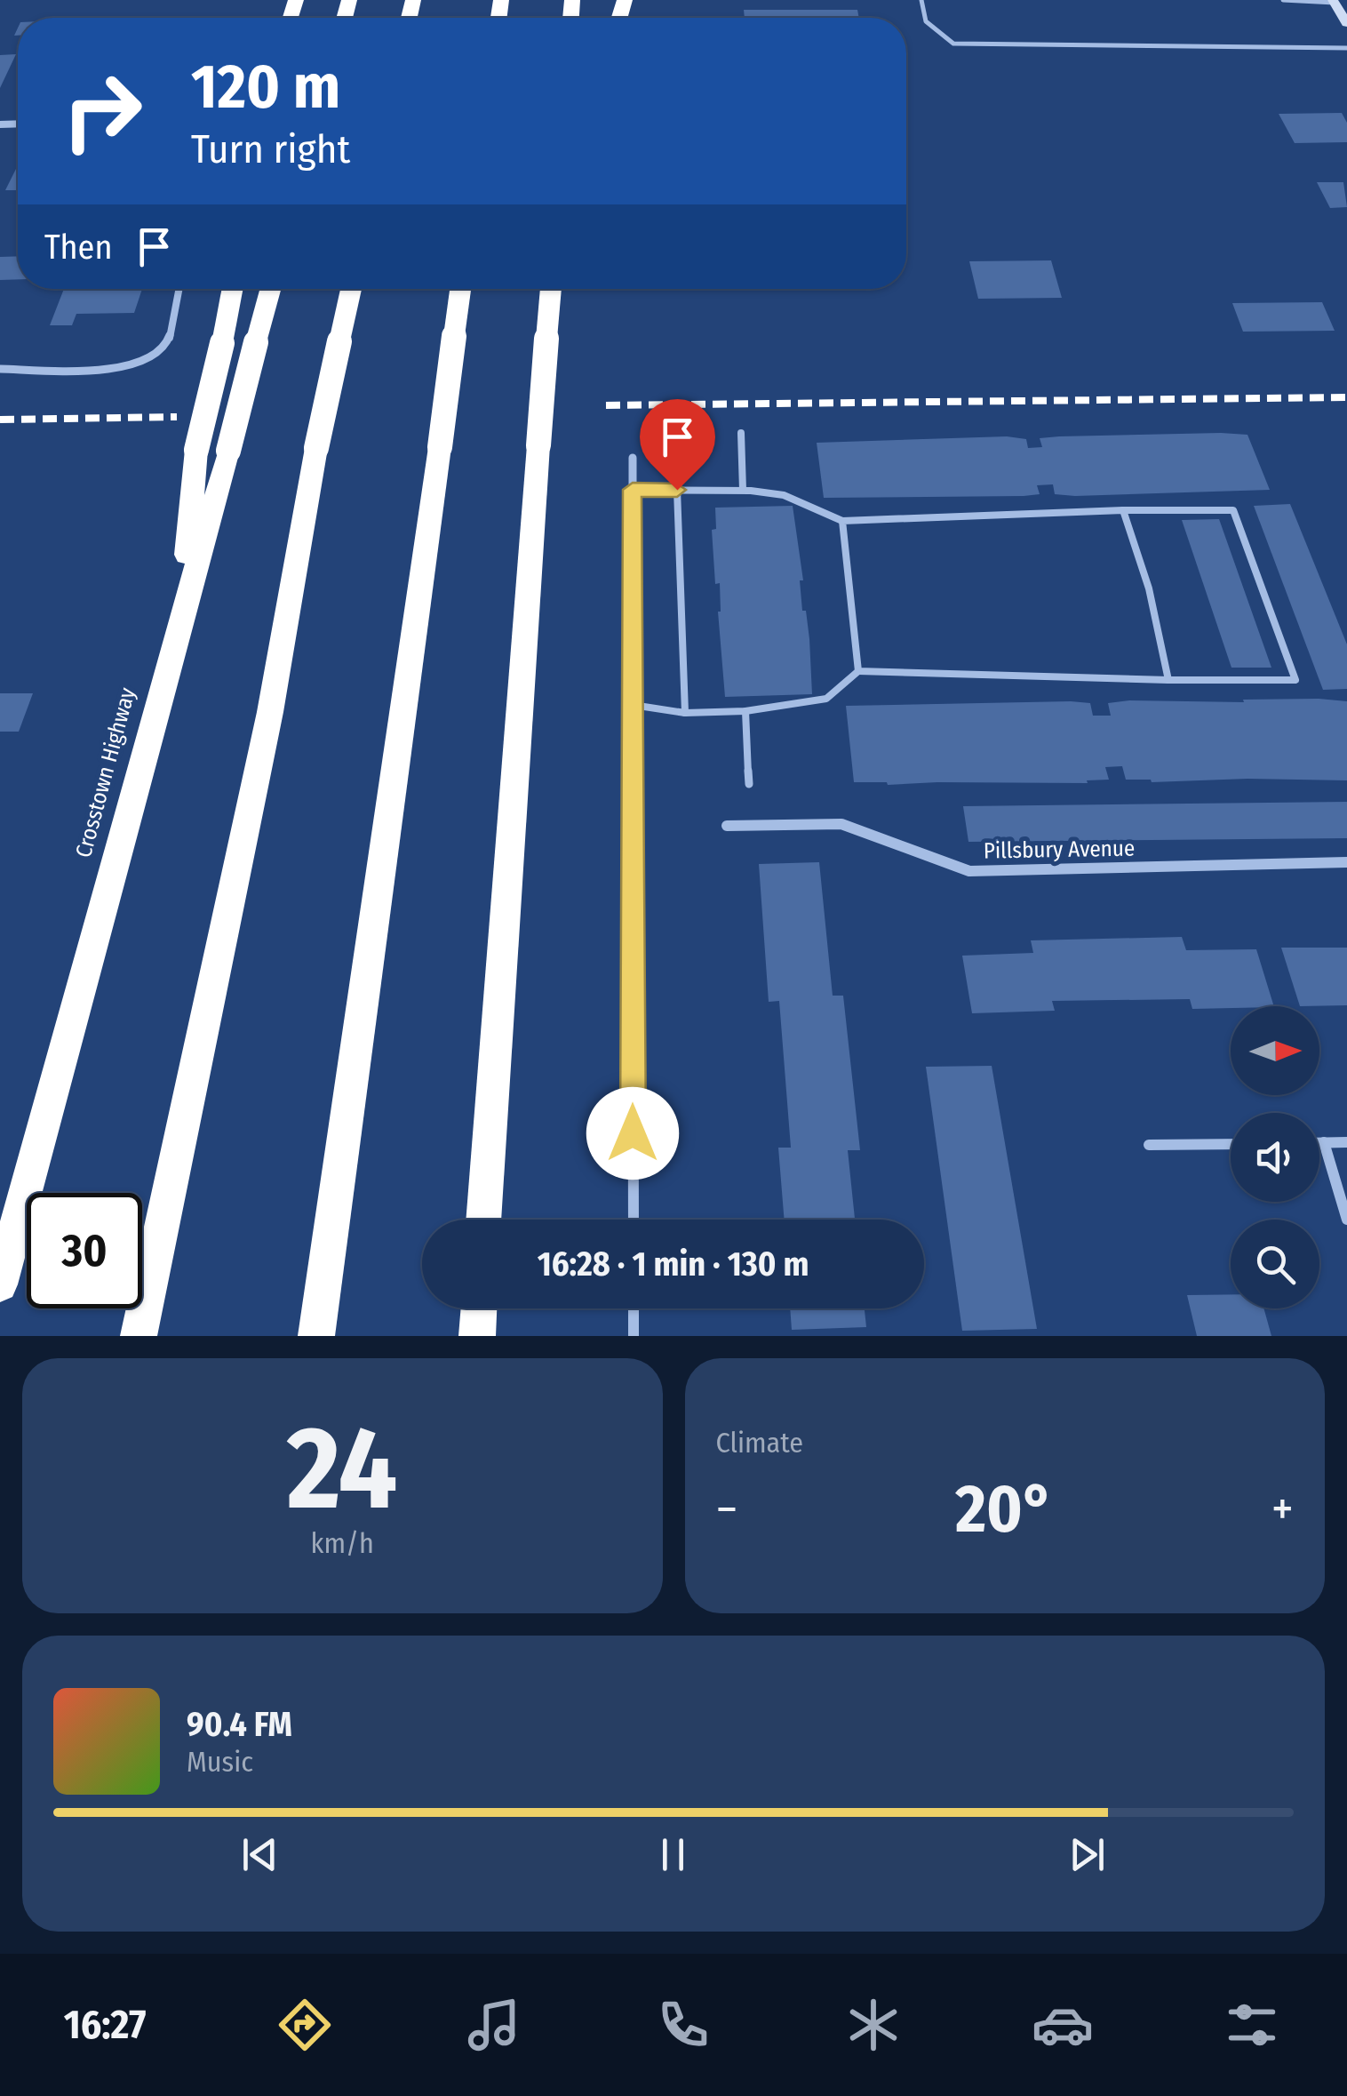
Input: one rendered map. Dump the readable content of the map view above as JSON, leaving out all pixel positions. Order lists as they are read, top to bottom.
{
  "streets": {
    "highway": ["Crosstown Highway"],
    "street": ["Pillsbury Avenue"]
  },
  "north": "right",
  "page": {
    "turn": ["120 m", "Turn right"],
    "then": "Then",
    "limit": "30",
    "trip": "16:28 · 1 min · 130 m",
    "tile": [
      ["24", "km/h"],
      "Climate"
    ],
    "heat": ["−", "20°", "+"],
    "song": ["90.4 FM", "Music"],
    "tabs": "16:27"
  }
}
